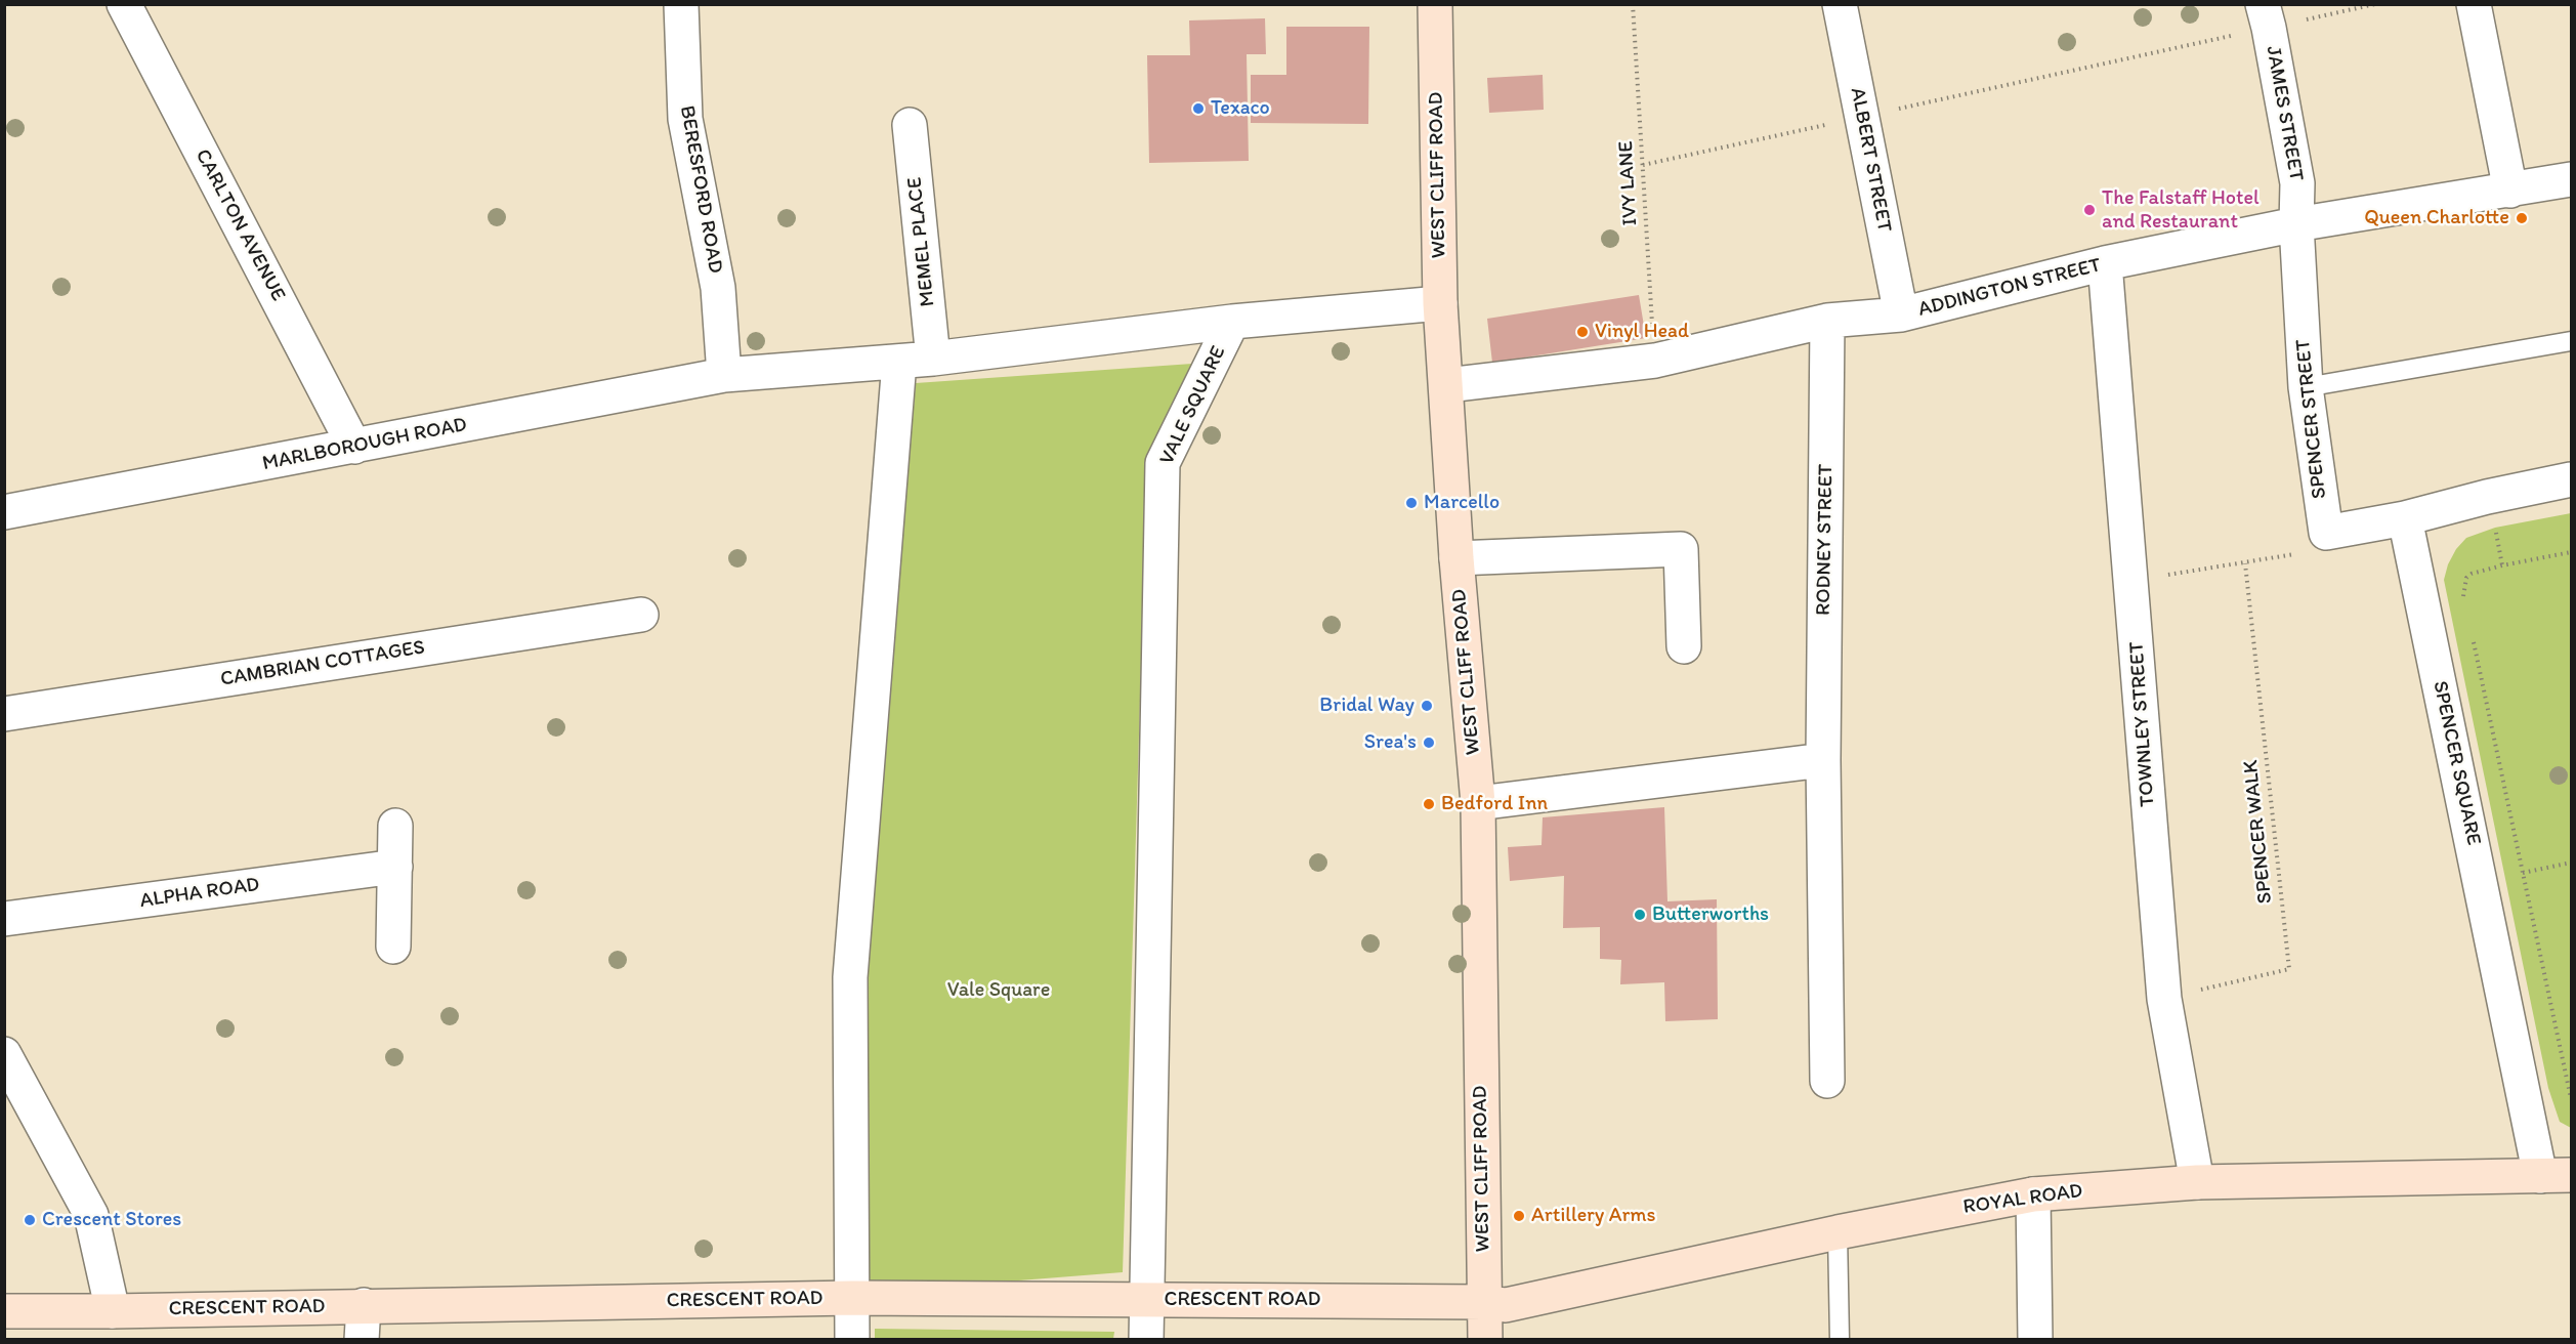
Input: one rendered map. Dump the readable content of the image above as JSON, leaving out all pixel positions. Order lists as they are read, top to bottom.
{
  "streets": {
    "street": [
      "JAMES STREET",
      "ALBERT STREET",
      "WEST CLIFF ROAD",
      "BERESFORD ROAD",
      "CARLTON AVENUE",
      "MEMEL PLACE",
      "ADDINGTON STREET",
      "VALE SQUARE",
      "SPENCER STREET",
      "MARLBOROUGH ROAD",
      "RODNEY STREET",
      "CAMBRIAN COTTAGES",
      "TOWNLEY STREET",
      "SPENCER SQUARE",
      "ALPHA ROAD",
      "ROYAL ROAD",
      "CRESCENT ROAD"
    ],
    "path": ["IVY LANE", "SPENCER WALK"]
  },
  "crossings": [
    ["JAMES STREET", "ADDINGTON STREET"],
    ["JAMES STREET", "SPENCER STREET"],
    ["ALBERT STREET", "ADDINGTON STREET"],
    ["WEST CLIFF ROAD", "ADDINGTON STREET"],
    ["WEST CLIFF ROAD", "VALE SQUARE"],
    ["WEST CLIFF ROAD", "ROYAL ROAD"],
    ["WEST CLIFF ROAD", "CRESCENT ROAD"],
    ["IVY LANE", "ADDINGTON STREET"],
    ["BERESFORD ROAD", "VALE SQUARE"],
    ["BERESFORD ROAD", "MARLBOROUGH ROAD"],
    ["CARLTON AVENUE", "MARLBOROUGH ROAD"],
    ["MEMEL PLACE", "VALE SQUARE"],
    ["ADDINGTON STREET", "SPENCER STREET"],
    ["ADDINGTON STREET", "RODNEY STREET"],
    ["ADDINGTON STREET", "TOWNLEY STREET"],
    ["VALE SQUARE", "MARLBOROUGH ROAD"],
    ["VALE SQUARE", "CRESCENT ROAD"],
    ["TOWNLEY STREET", "SPENCER WALK"],
    ["TOWNLEY STREET", "ROYAL ROAD"],
    ["SPENCER SQUARE", "ROYAL ROAD"],
    ["ROYAL ROAD", "CRESCENT ROAD"]
  ],
  "parks": ["Vale Square"],
  "places": [
    "Texaco",
    "The Falstaff Hotel and Restaurant",
    "Queen Charlotte",
    "Vinyl Head",
    "Marcello",
    "Bridal Way",
    "Srea's",
    "Bedford Inn",
    "Butterworths",
    "Artillery Arms",
    "Crescent Stores"
  ]
}
